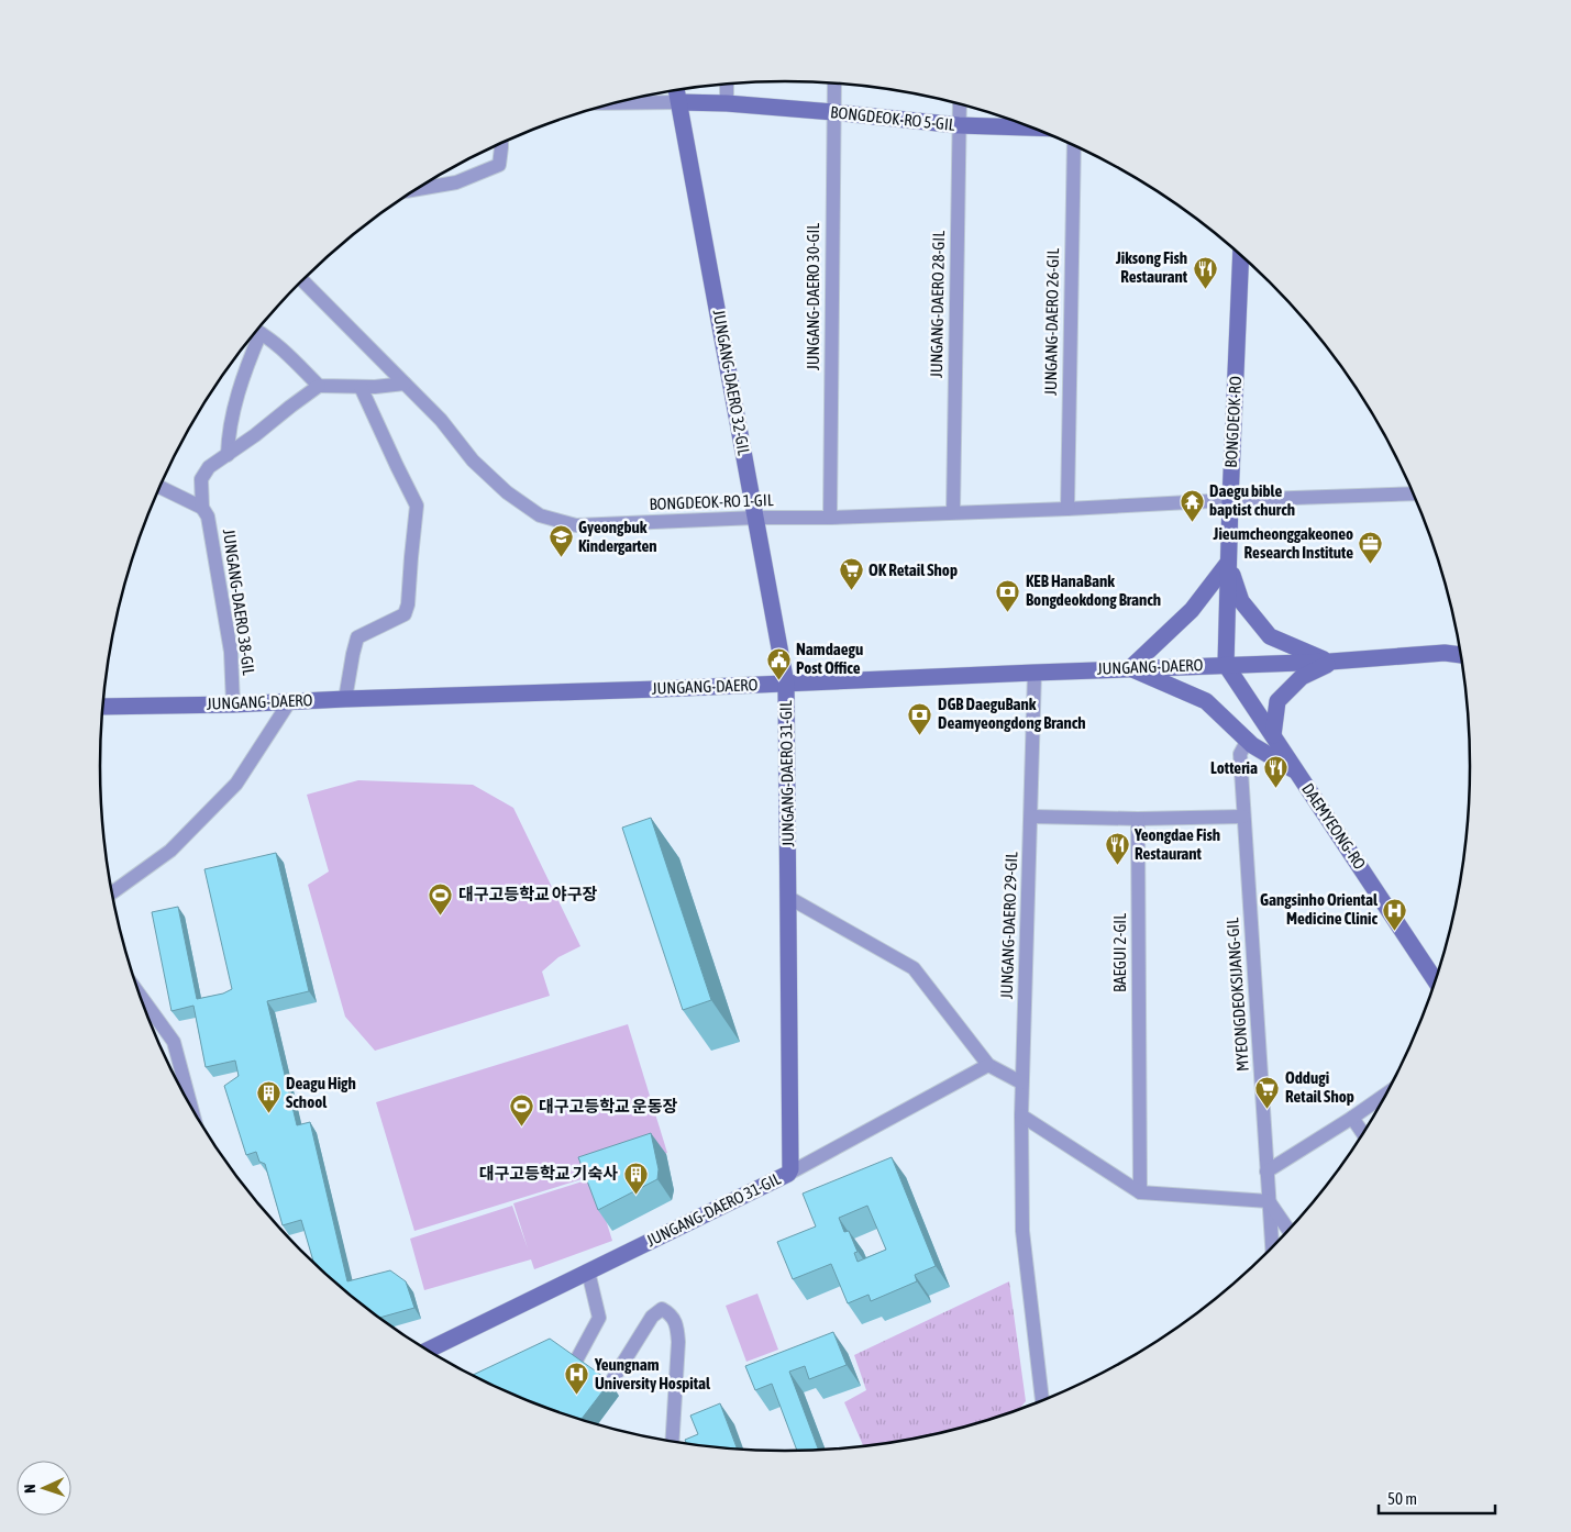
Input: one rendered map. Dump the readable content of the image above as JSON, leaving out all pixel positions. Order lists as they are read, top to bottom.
{
  "streets": {
    "main road": [
      "BONGDEOK-RO 5-GIL",
      "JUNGANG-DAERO 32-GIL",
      "BONGDEOK-RO",
      "JUNGANG-DAERO",
      "JUNGANG-DAERO 31-GIL",
      "DAEMYEONG-RO"
    ],
    "street": [
      "JUNGANG-DAERO 30-GIL",
      "JUNGANG-DAERO 28-GIL",
      "JUNGANG-DAERO 26-GIL",
      "BONGDEOK-RO 1-GIL",
      "JUNGANG-DAERO 38-GIL",
      "JUNGANG-DAERO 29-GIL",
      "BAEGUI 2-GIL",
      "MYEONGDEOKSIJANG-GIL"
    ]
  },
  "crossings": [
    ["BONGDEOK-RO 5-GIL", "JUNGANG-DAERO 30-GIL"],
    ["BONGDEOK-RO 5-GIL", "JUNGANG-DAERO 28-GIL"],
    ["BONGDEOK-RO 5-GIL", "JUNGANG-DAERO 32-GIL"],
    ["JUNGANG-DAERO 30-GIL", "BONGDEOK-RO 1-GIL"],
    ["JUNGANG-DAERO 28-GIL", "BONGDEOK-RO 1-GIL"],
    ["JUNGANG-DAERO 26-GIL", "BONGDEOK-RO 1-GIL"],
    ["JUNGANG-DAERO 32-GIL", "BONGDEOK-RO 1-GIL"],
    ["JUNGANG-DAERO 32-GIL", "JUNGANG-DAERO"],
    ["JUNGANG-DAERO 32-GIL", "JUNGANG-DAERO 31-GIL"],
    ["BONGDEOK-RO", "BONGDEOK-RO 1-GIL"],
    ["BONGDEOK-RO", "JUNGANG-DAERO"],
    ["BONGDEOK-RO", "DAEMYEONG-RO"],
    ["JUNGANG-DAERO 38-GIL", "JUNGANG-DAERO"],
    ["JUNGANG-DAERO", "JUNGANG-DAERO 31-GIL"],
    ["JUNGANG-DAERO", "DAEMYEONG-RO"],
    ["JUNGANG-DAERO", "JUNGANG-DAERO 29-GIL"]
  ],
  "places": {
    "restaurant": ["Jiksong Fish Restaurant", "Lotteria", "Yeongdae Fish Restaurant"],
    "temple": ["Daegu bible baptist church"],
    "school or university": ["Gyeongbuk Kindergarten"],
    "office": ["Jieumcheonggakeoneo Research Institute"],
    "supermarket": ["OK Retail Shop", "Oddugi Retail Shop"],
    "bank": ["KEB HanaBank Bongdeokdong Branch", "DGB DaeguBank Deamyeongdong Branch"],
    "public building": ["Namdaegu Post Office"],
    "sports": ["대구고등학교 야구장", "대구고등학교 운동장"],
    "hospital": ["Gangsinho Oriental Medicine Clinic", "Yeungnam University Hospital"],
    "building": ["Deagu High School", "대구고등학교 기숙사"]
  },
  "scale_bar": "50 m",
  "north": "left"
}
